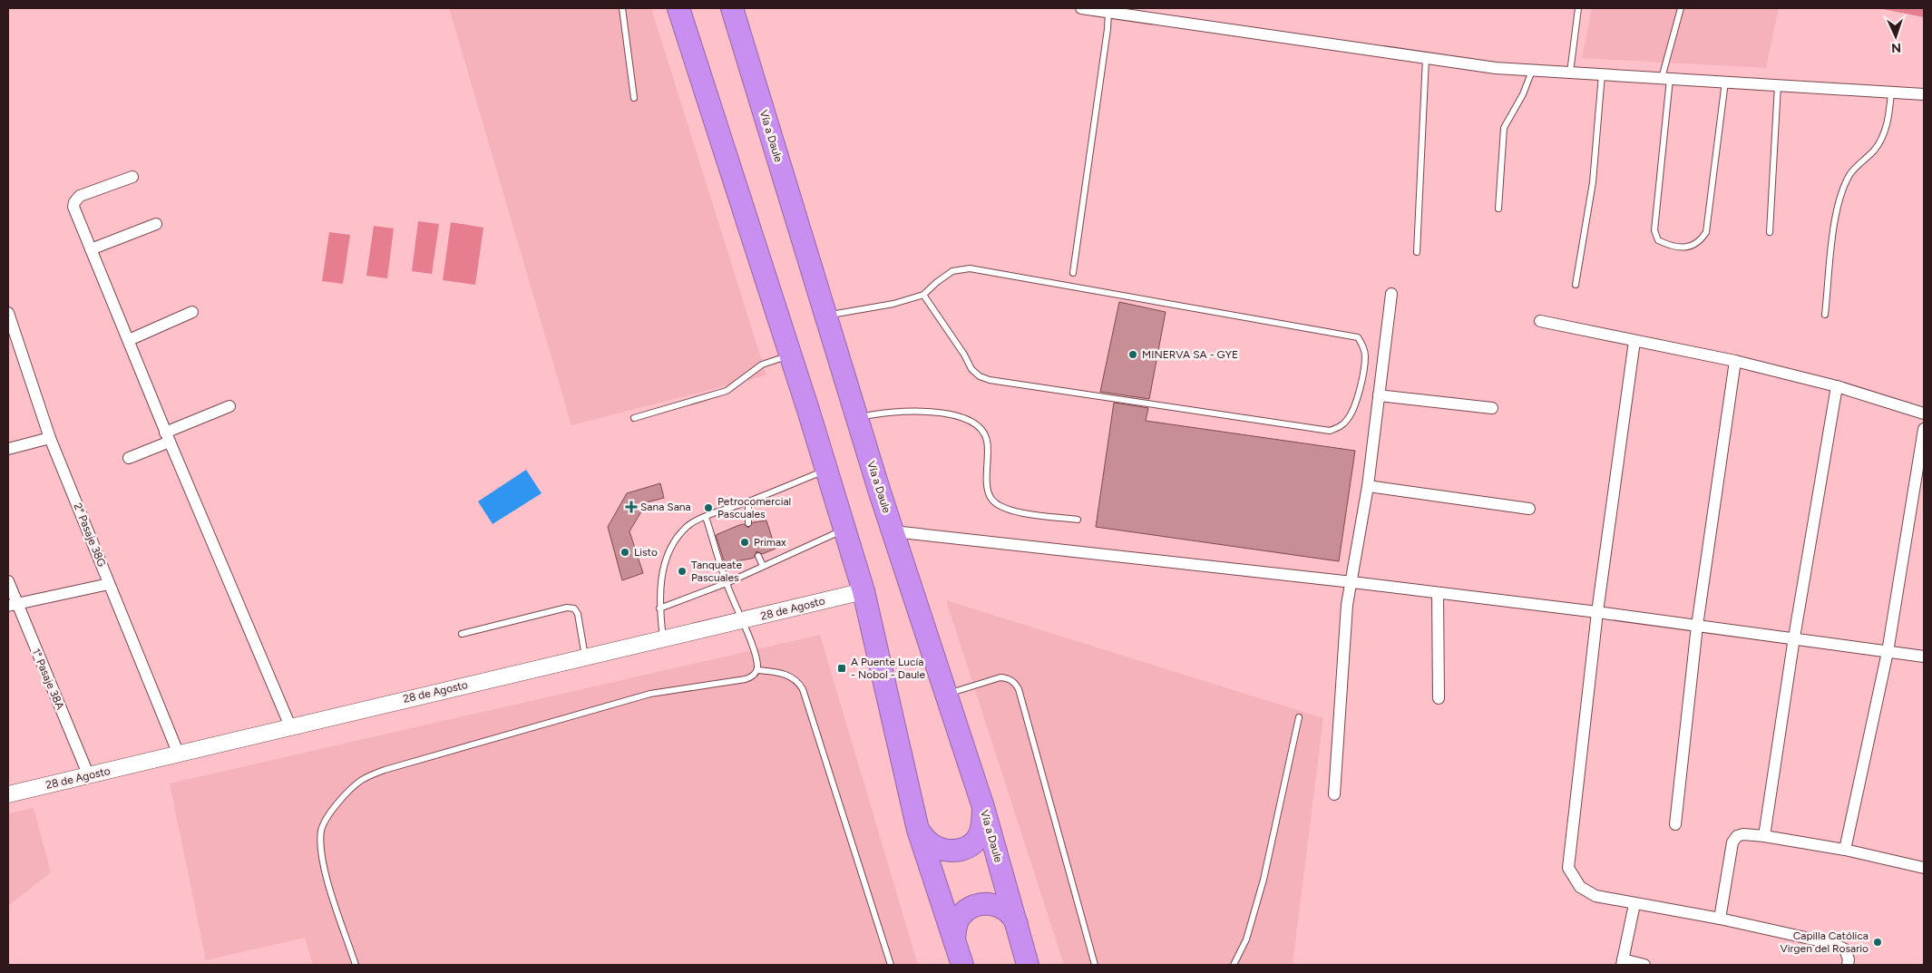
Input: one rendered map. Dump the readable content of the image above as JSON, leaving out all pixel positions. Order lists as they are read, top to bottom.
{
  "streets": {
    "highway": ["Vía a Daule"],
    "street": ["2° Pasaje 38G", "28 de Agosto", "1° Pasaje 38A"]
  },
  "crossings": [
    ["2° Pasaje 38G", "28 de Agosto"],
    ["28 de Agosto", "1° Pasaje 38A"]
  ],
  "places": {
    "other": [
      "MINERVA SA - GYE",
      "Petrocomercial Pascuales",
      "Primax",
      "Listo",
      "Tanqueate Pascuales",
      "Capilla Católica Virgen del Rosario"
    ],
    "health": ["Sana Sana"],
    "transit": ["A Puente Lucía - Nobol - Daule"]
  },
  "north": "bottom"
}
